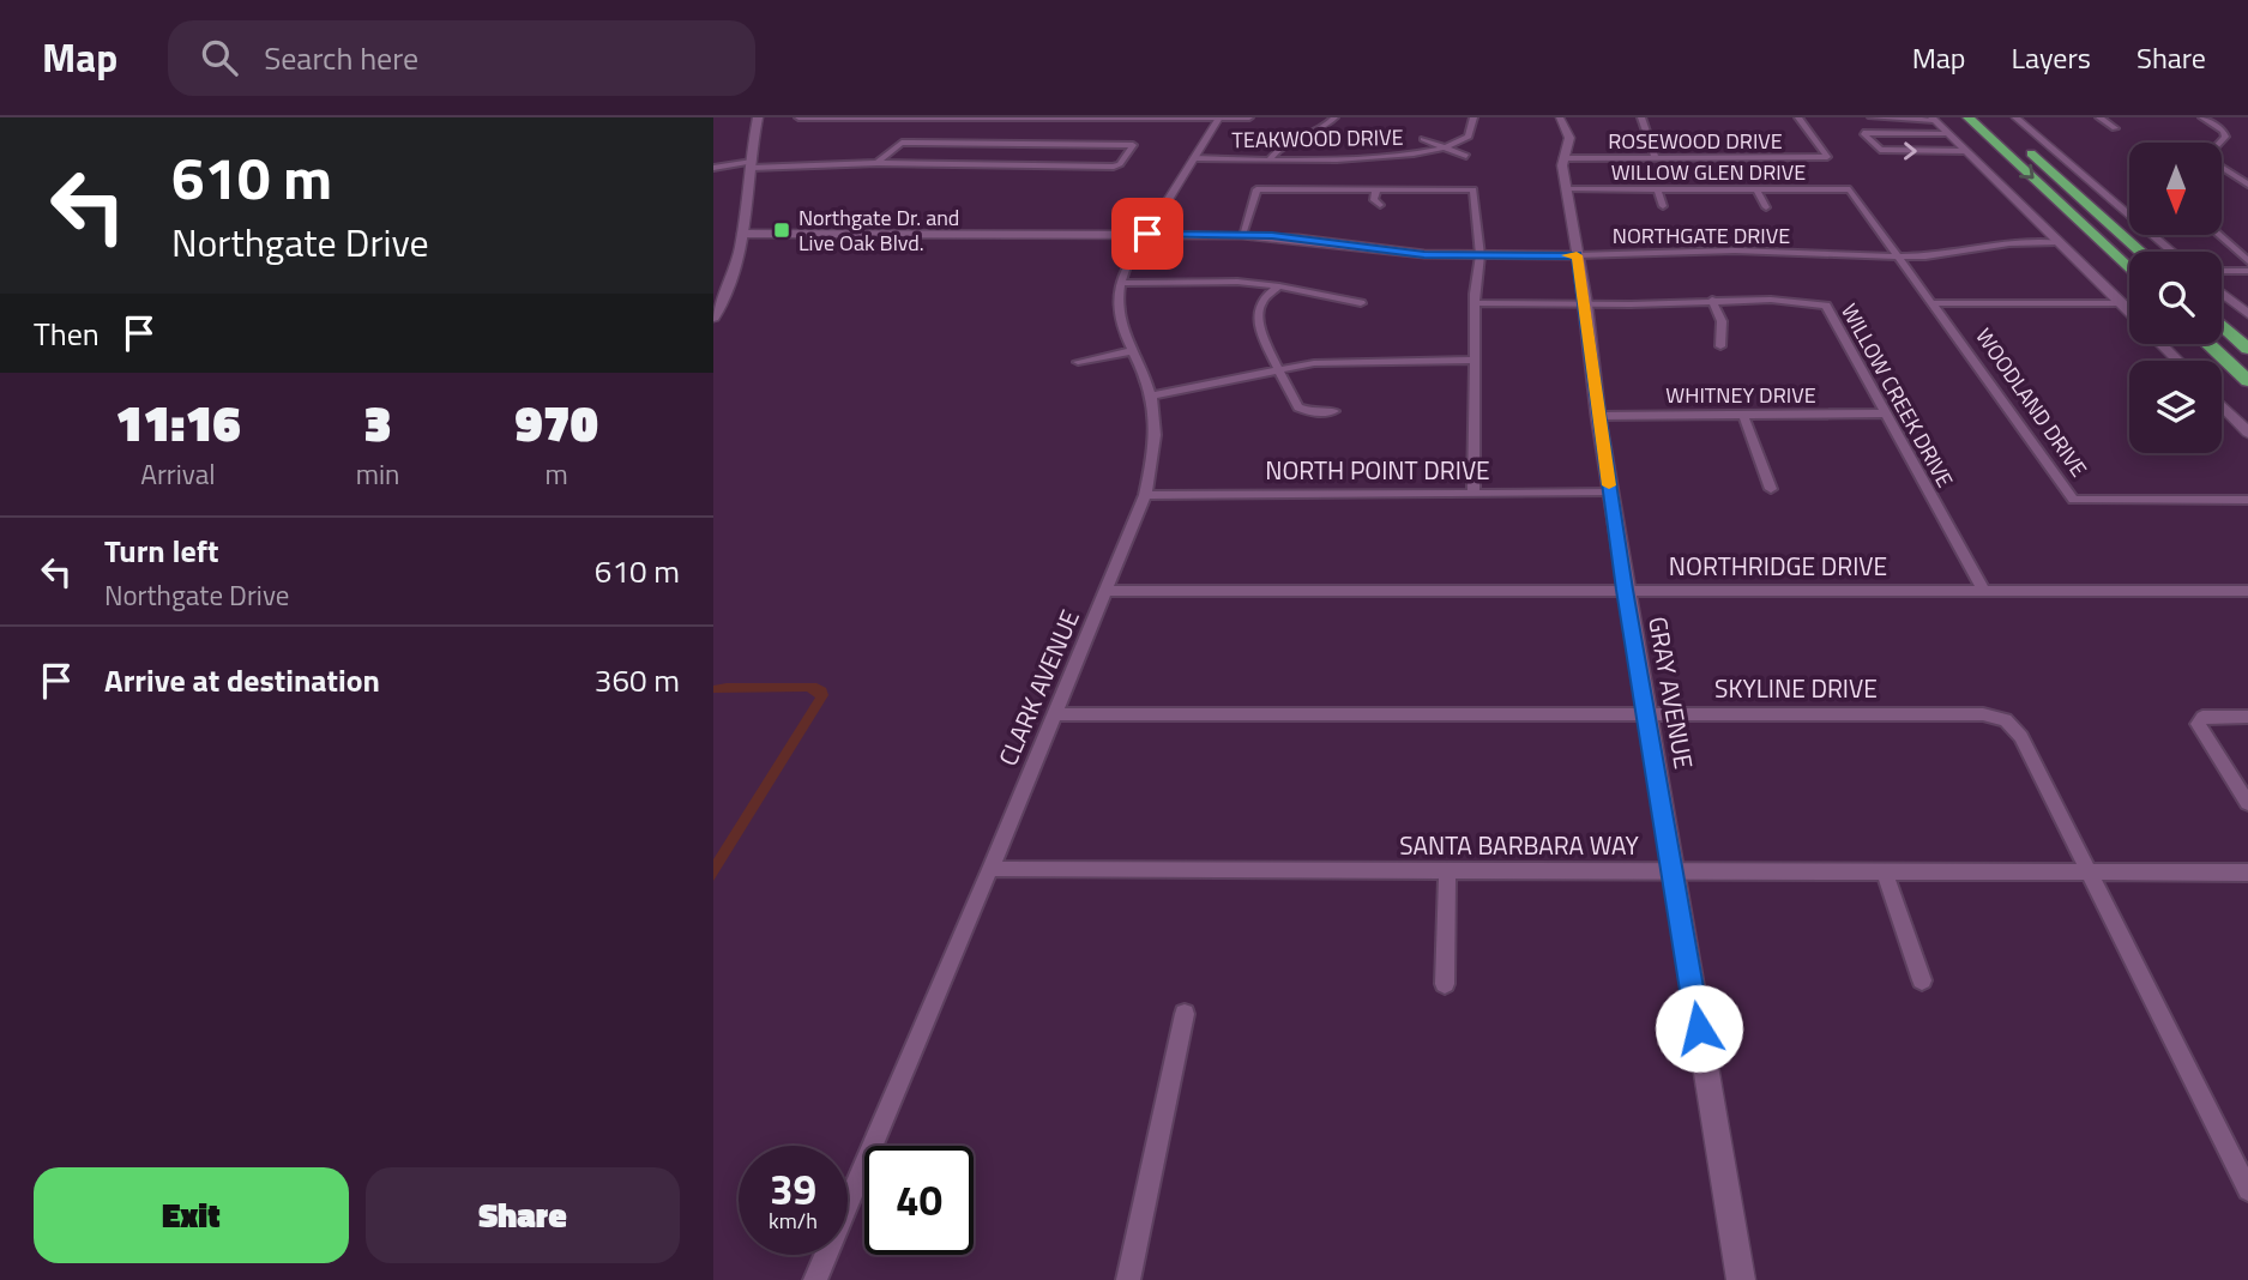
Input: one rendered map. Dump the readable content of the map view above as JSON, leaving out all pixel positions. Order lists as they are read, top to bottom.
{
  "streets": {
    "street": [
      "TEAKWOOD DRIVE",
      "ROSEWOOD DRIVE",
      "WILLOW GLEN DRIVE",
      "NORTHGATE DRIVE",
      "WHITNEY DRIVE",
      "WILLOW CREEK DRIVE",
      "WOODLAND DRIVE",
      "NORTH POINT DRIVE",
      "NORTHRIDGE DRIVE",
      "CLARK AVENUE",
      "SKYLINE DRIVE",
      "GRAY AVENUE",
      "SANTA BARBARA WAY"
    ]
  },
  "crossings": [
    ["TEAKWOOD DRIVE", "CLARK AVENUE"],
    ["ROSEWOOD DRIVE", "GRAY AVENUE"],
    ["WILLOW GLEN DRIVE", "WOODLAND DRIVE"],
    ["WILLOW GLEN DRIVE", "GRAY AVENUE"],
    ["NORTHGATE DRIVE", "WOODLAND DRIVE"],
    ["NORTHGATE DRIVE", "CLARK AVENUE"],
    ["NORTHGATE DRIVE", "GRAY AVENUE"],
    ["WHITNEY DRIVE", "WILLOW CREEK DRIVE"],
    ["WHITNEY DRIVE", "GRAY AVENUE"],
    ["WILLOW CREEK DRIVE", "NORTHRIDGE DRIVE"],
    ["WILLOW CREEK DRIVE", "GRAY AVENUE"],
    ["NORTH POINT DRIVE", "CLARK AVENUE"],
    ["NORTH POINT DRIVE", "GRAY AVENUE"],
    ["NORTHRIDGE DRIVE", "CLARK AVENUE"],
    ["NORTHRIDGE DRIVE", "GRAY AVENUE"],
    ["CLARK AVENUE", "SKYLINE DRIVE"],
    ["CLARK AVENUE", "SANTA BARBARA WAY"],
    ["SKYLINE DRIVE", "GRAY AVENUE"],
    ["SKYLINE DRIVE", "SANTA BARBARA WAY"],
    ["GRAY AVENUE", "SANTA BARBARA WAY"]
  ],
  "places": {
    "transit": ["Northgate Dr. and Live Oak Blvd."]
  },
  "north": "bottom",
  "page": {
    "header": "Map",
    "search": "Search here",
    "nav": ["Map", "Layers", "Share"],
    "turn": ["610 m", "Northgate Drive"],
    "then": "Then",
    "eta": [
      "11:16",
      "Arrival",
      "3",
      "min",
      "970",
      "m"
    ],
    "list": [
      {
        "name": "Turn left",
        "note": "Northgate Drive",
        "value": "610 m"
      },
      {
        "name": "Arrive at destination",
        "value": "360 m"
      }
    ],
    "speed": "39 km/h",
    "limit": "40",
    "buttons": ["Exit", "Share"]
  }
}
